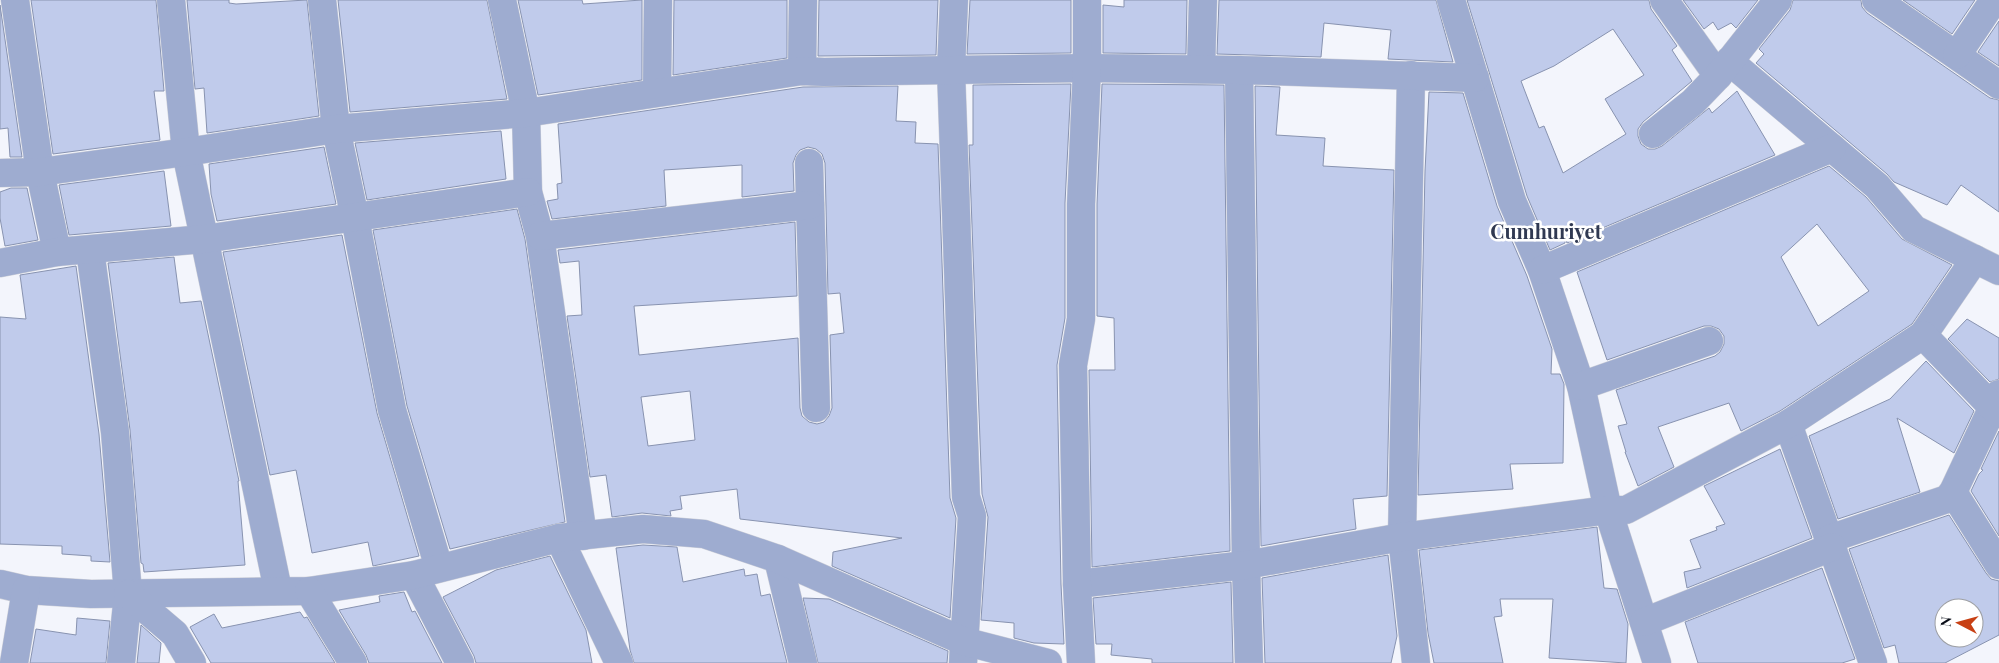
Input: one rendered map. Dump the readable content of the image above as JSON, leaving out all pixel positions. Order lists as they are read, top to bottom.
{
  "districts": ["Cumhuriyet"],
  "north": "left"
}
